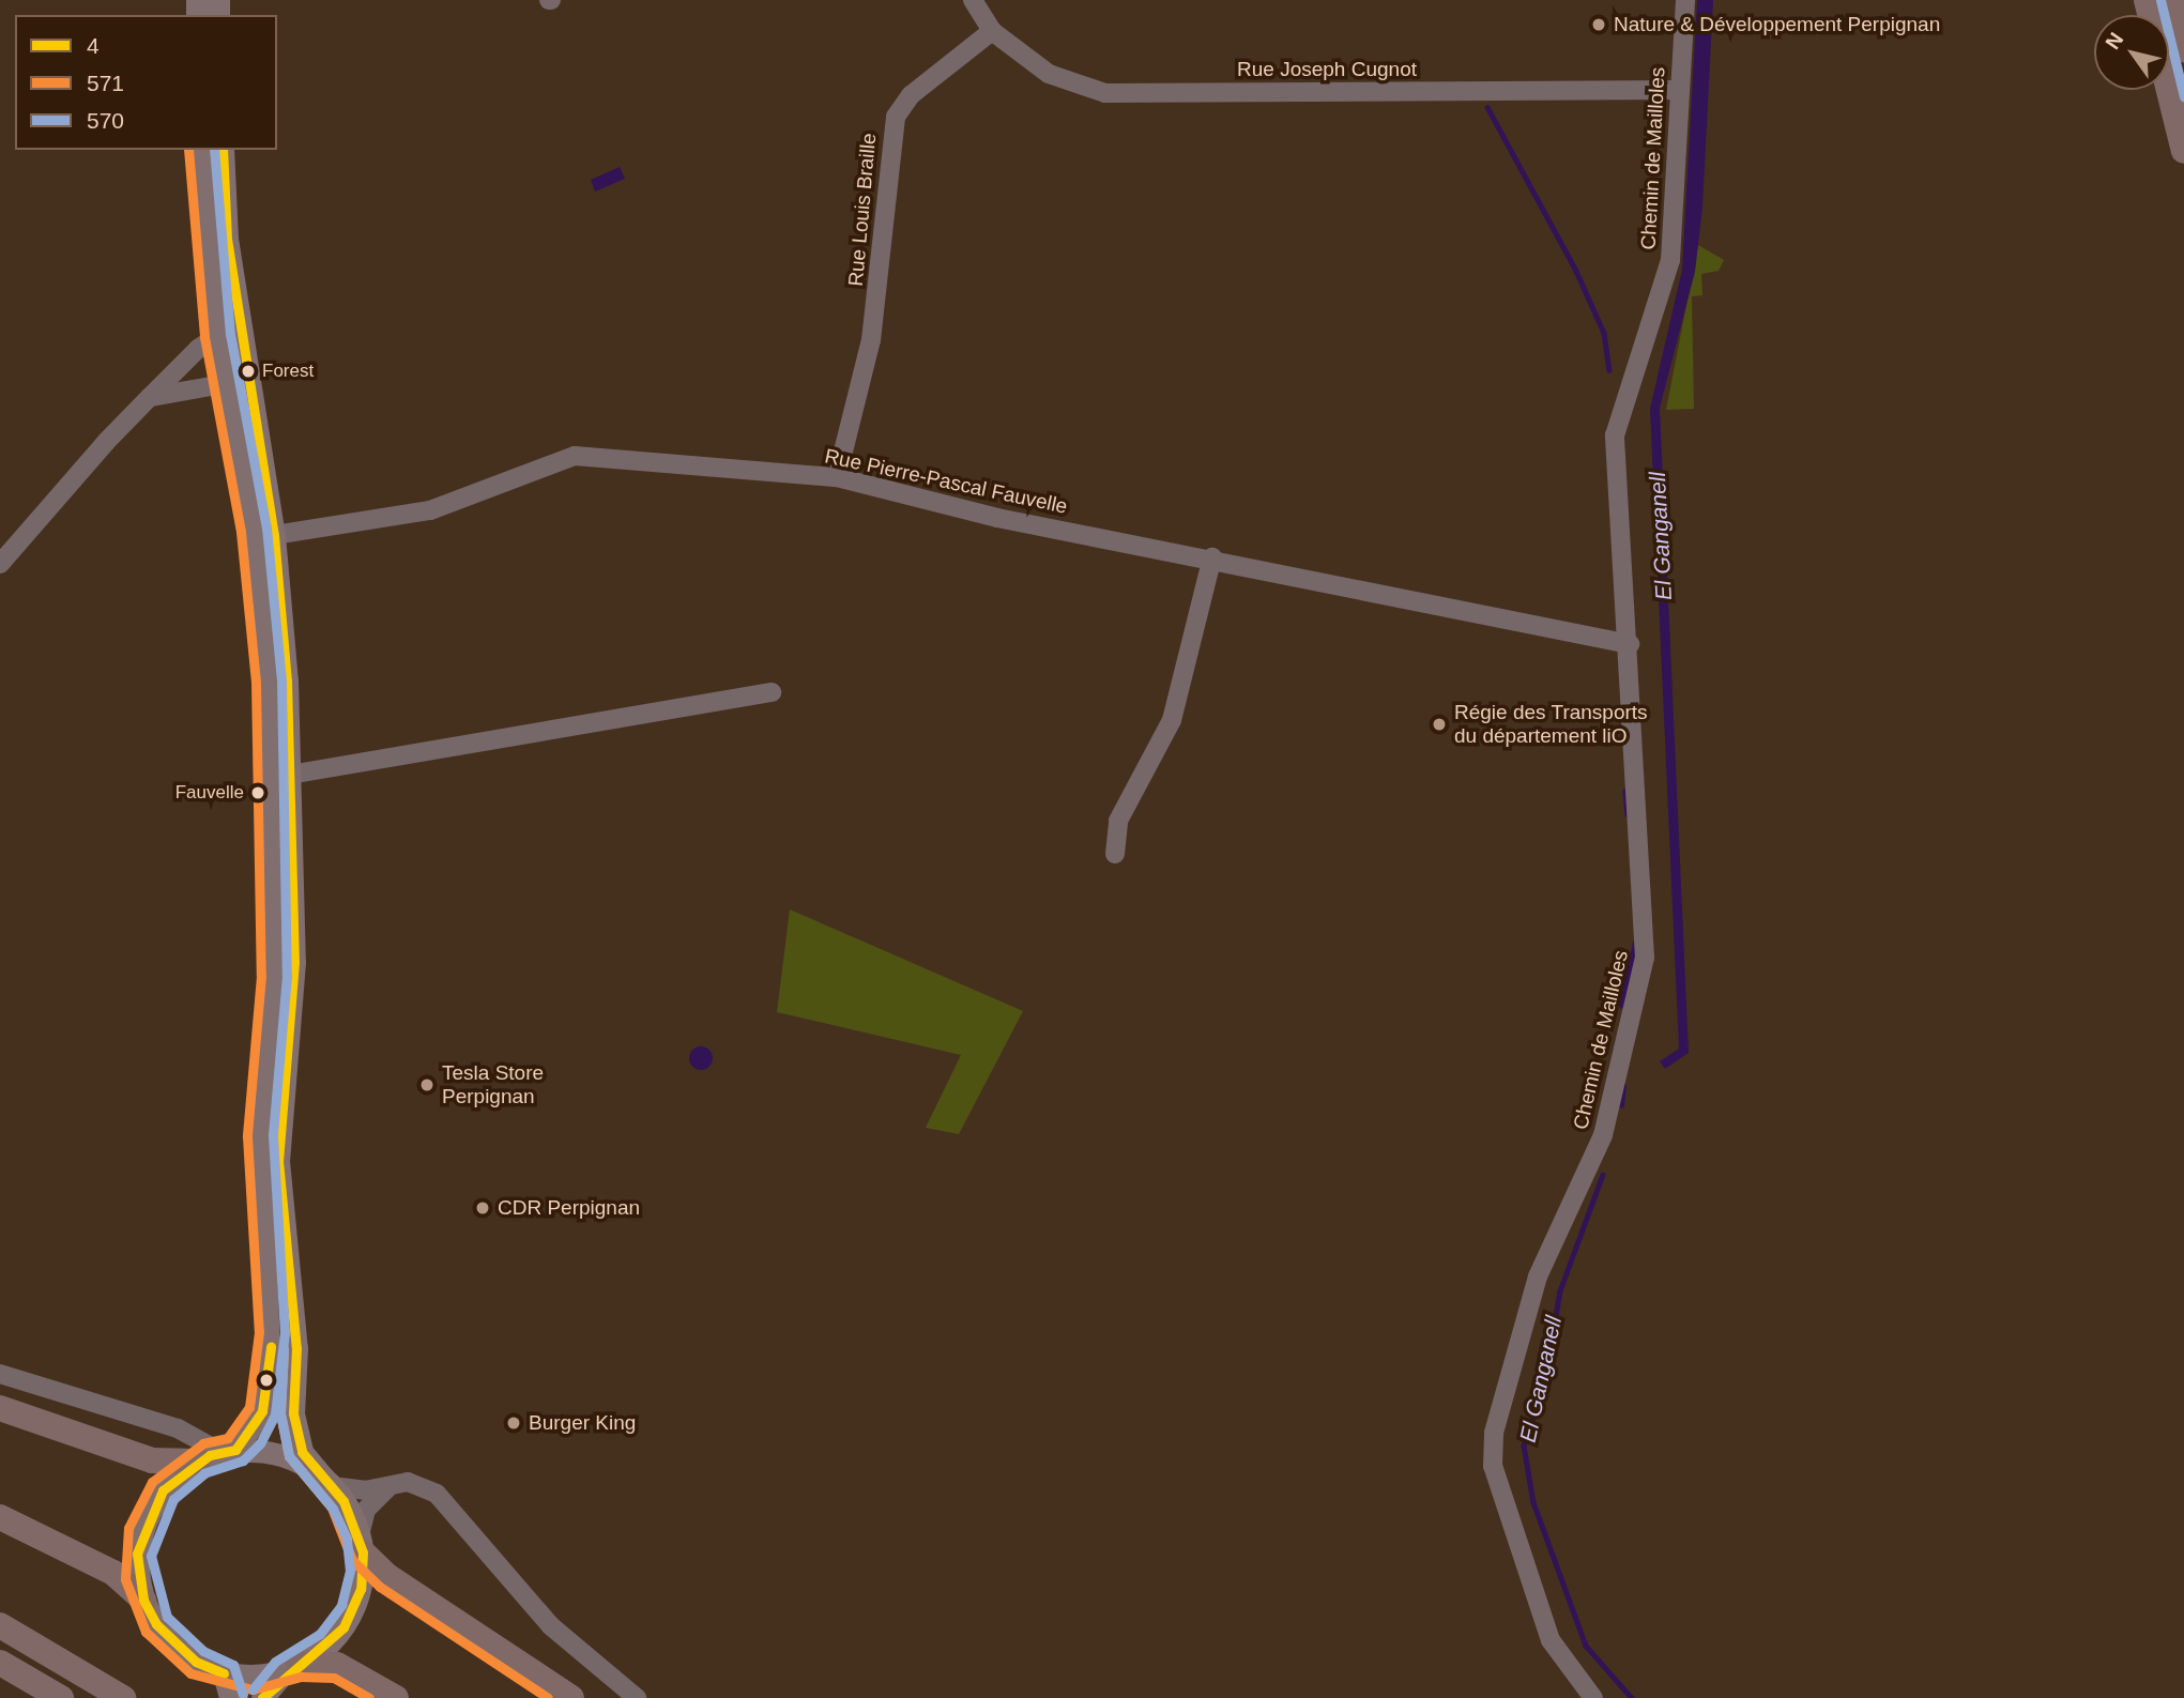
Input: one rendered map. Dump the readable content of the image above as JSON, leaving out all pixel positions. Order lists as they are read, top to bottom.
{
  "streets": {
    "street": [
      "Rue Joseph Cugnot",
      "Chemin de Mailloles",
      "Rue Louis Braille",
      "Rue Pierre-Pascal Fauvelle"
    ]
  },
  "crossings": [
    ["Rue Joseph Cugnot", "Chemin de Mailloles"],
    ["Rue Joseph Cugnot", "Rue Louis Braille"],
    ["Chemin de Mailloles", "Rue Pierre-Pascal Fauvelle"],
    ["Rue Louis Braille", "Rue Pierre-Pascal Fauvelle"]
  ],
  "water": ["El Ganganell"],
  "places": [
    "Nature & Développement Perpignan",
    "Forest",
    "Régie des Transports du département liO",
    "Fauvelle",
    "Tesla Store Perpignan",
    "CDR Perpignan",
    "Burger King"
  ],
  "lines": ["transit line 570", "transit line 4", "transit line 571"],
  "legend": ["4", "571", "570"],
  "north": "top left"
}
